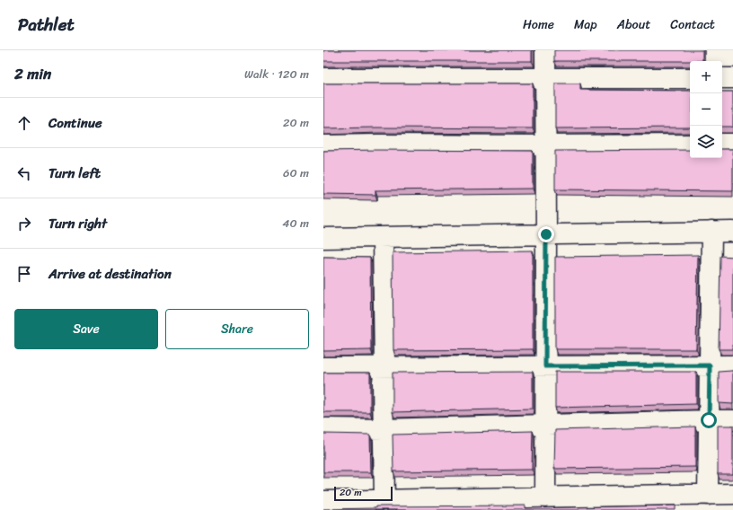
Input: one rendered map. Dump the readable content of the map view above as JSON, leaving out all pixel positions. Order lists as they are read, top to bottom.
{
  "scale_bar": "20 m",
  "page": {
    "header": "Pathlet",
    "nav": [
      "Home",
      "Map",
      "About",
      "Contact"
    ],
    "heading": ["2 min", "Walk · 120 m"],
    "map_buttons": ["+", "−"],
    "list": [
      ["Continue", "20 m"],
      ["Turn left", "60 m"],
      ["Turn right", "40 m"],
      "Arrive at destination"
    ],
    "buttons": ["Save", "Share"],
    "scale": "20 m"
  }
}
